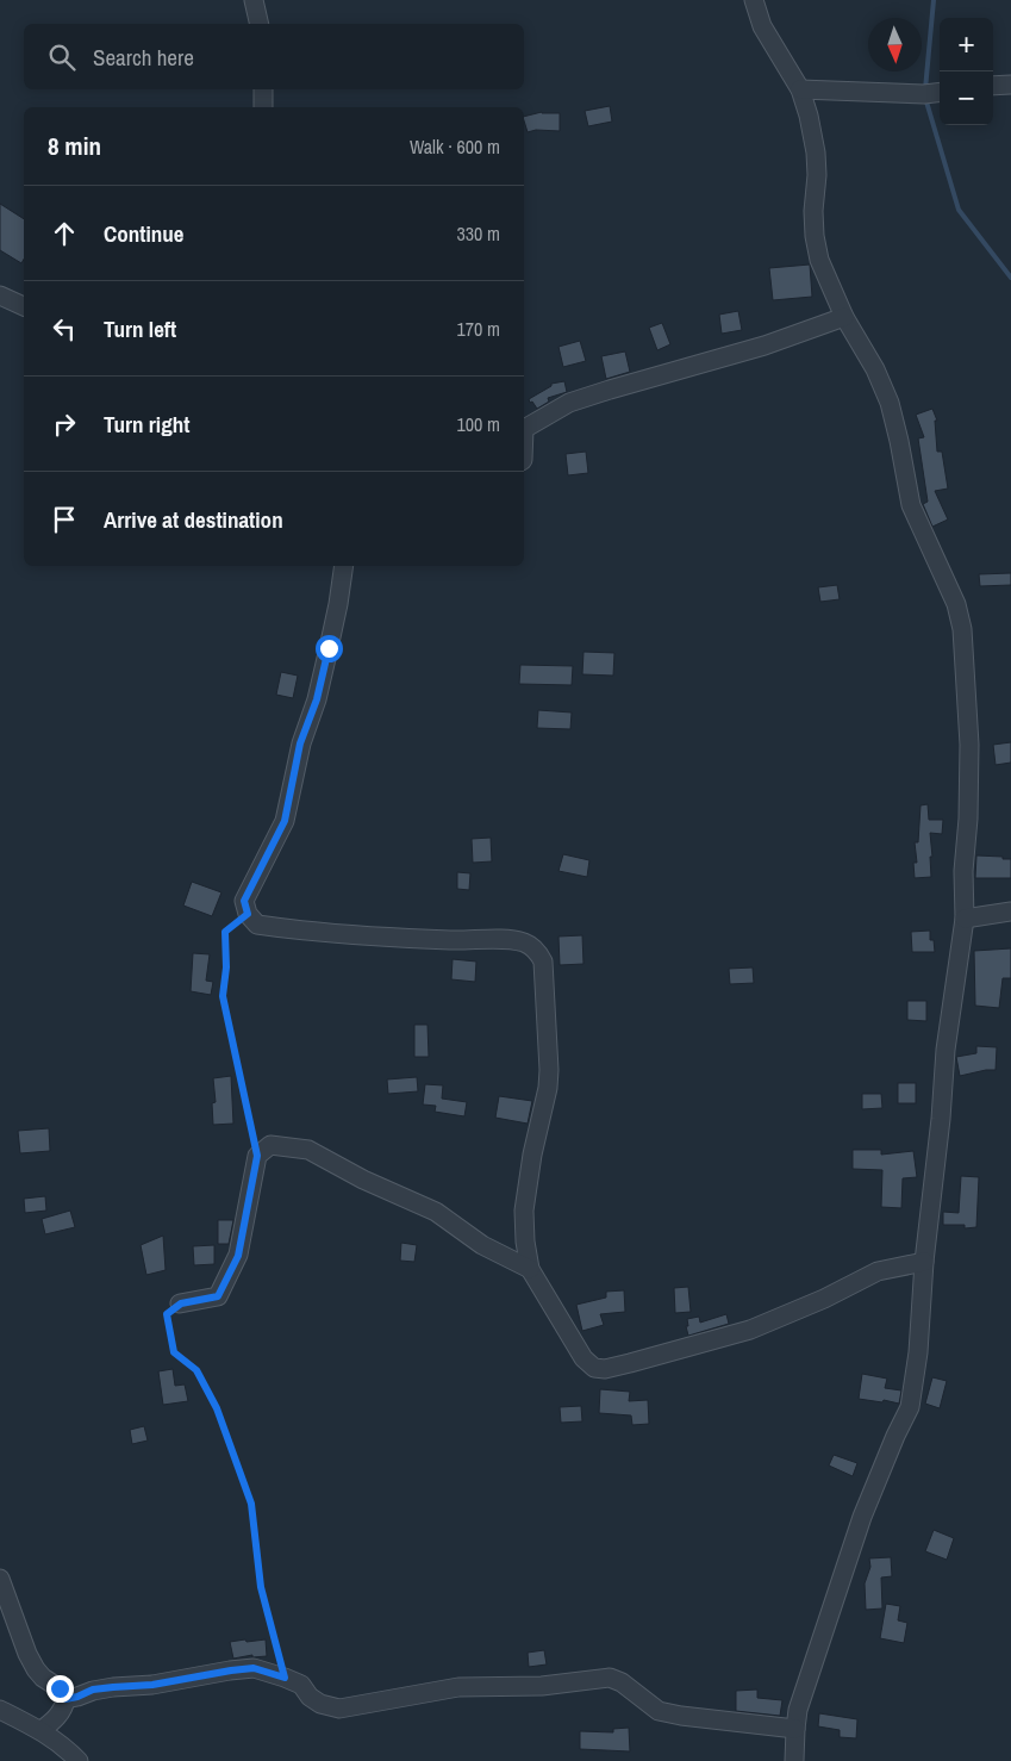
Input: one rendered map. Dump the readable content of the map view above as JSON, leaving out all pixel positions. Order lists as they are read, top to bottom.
{
  "north": "bottom",
  "page": {
    "map_buttons": ["+", "−"],
    "search": "Search here",
    "heading": ["8 min", "Walk · 600 m"],
    "list": [
      ["Continue", "330 m"],
      ["Turn left", "170 m"],
      ["Turn right", "100 m"],
      "Arrive at destination"
    ]
  }
}
